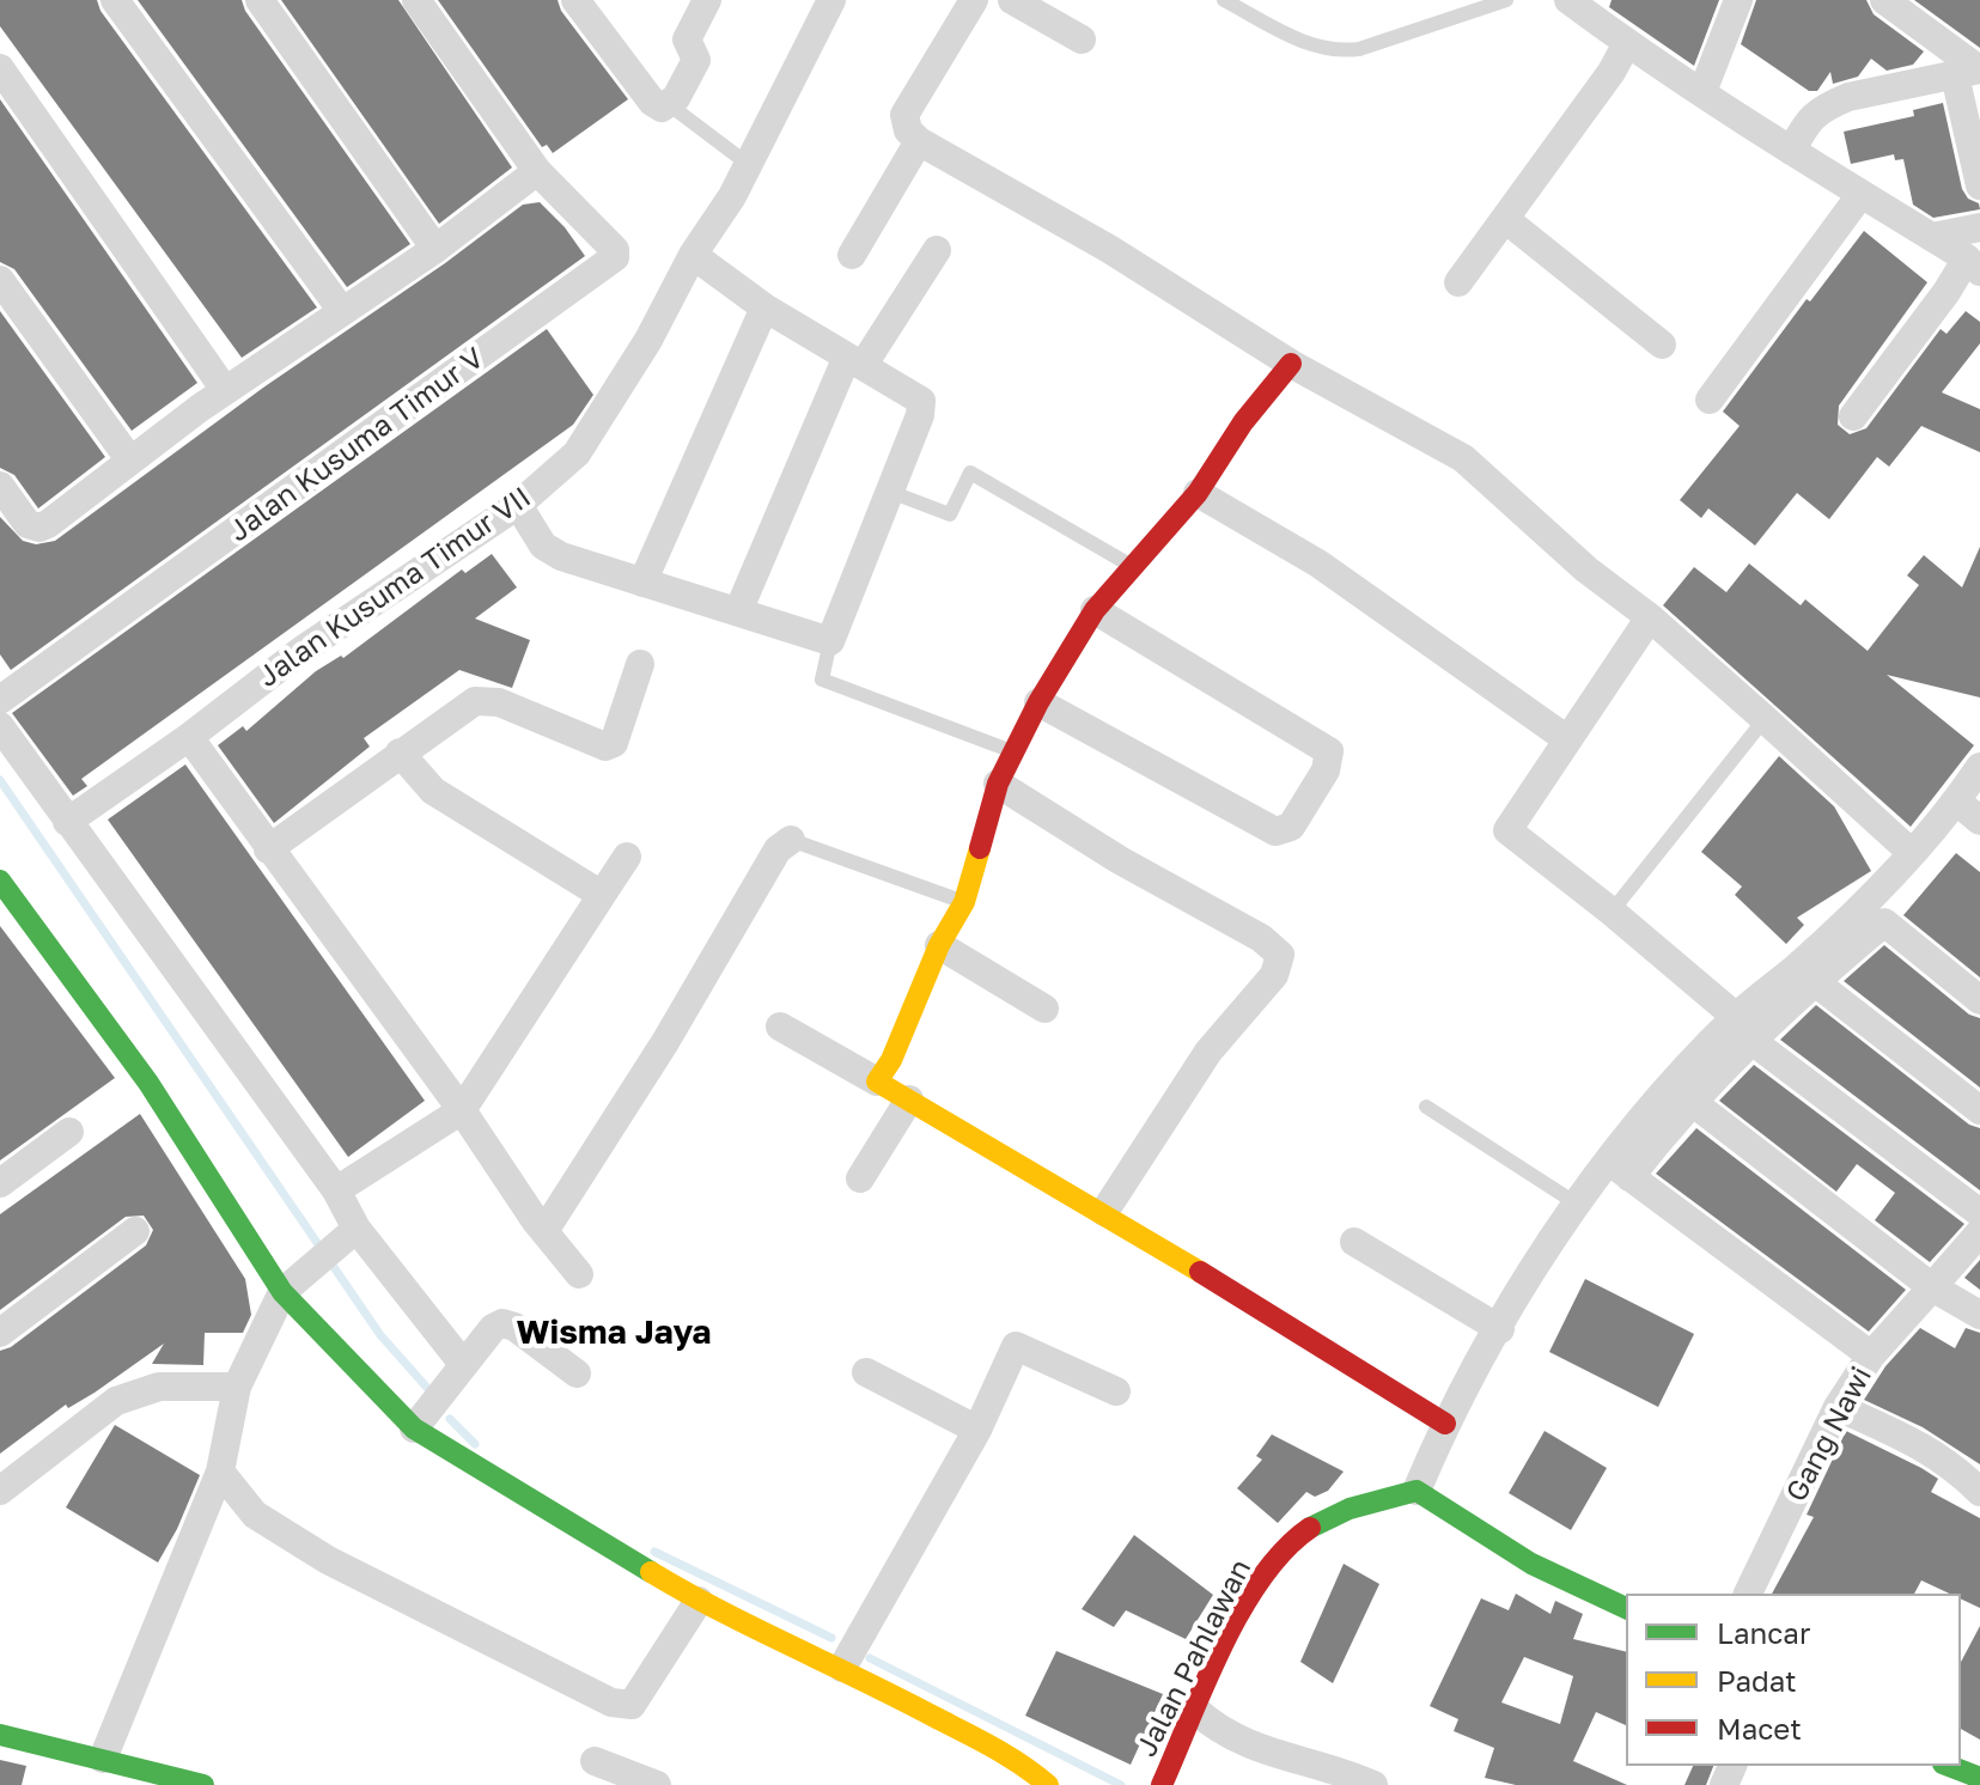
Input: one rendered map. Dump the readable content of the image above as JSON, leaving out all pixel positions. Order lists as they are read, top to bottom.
{
  "streets": {
    "street": [
      "Jalan Kusuma Timur V",
      "Jalan Kusuma Timur VII",
      "Gang Nawi",
      "Jalan Pahlawan"
    ]
  },
  "districts": ["Wisma Jaya"],
  "legend": ["Lancar", "Padat", "Macet"]
}
